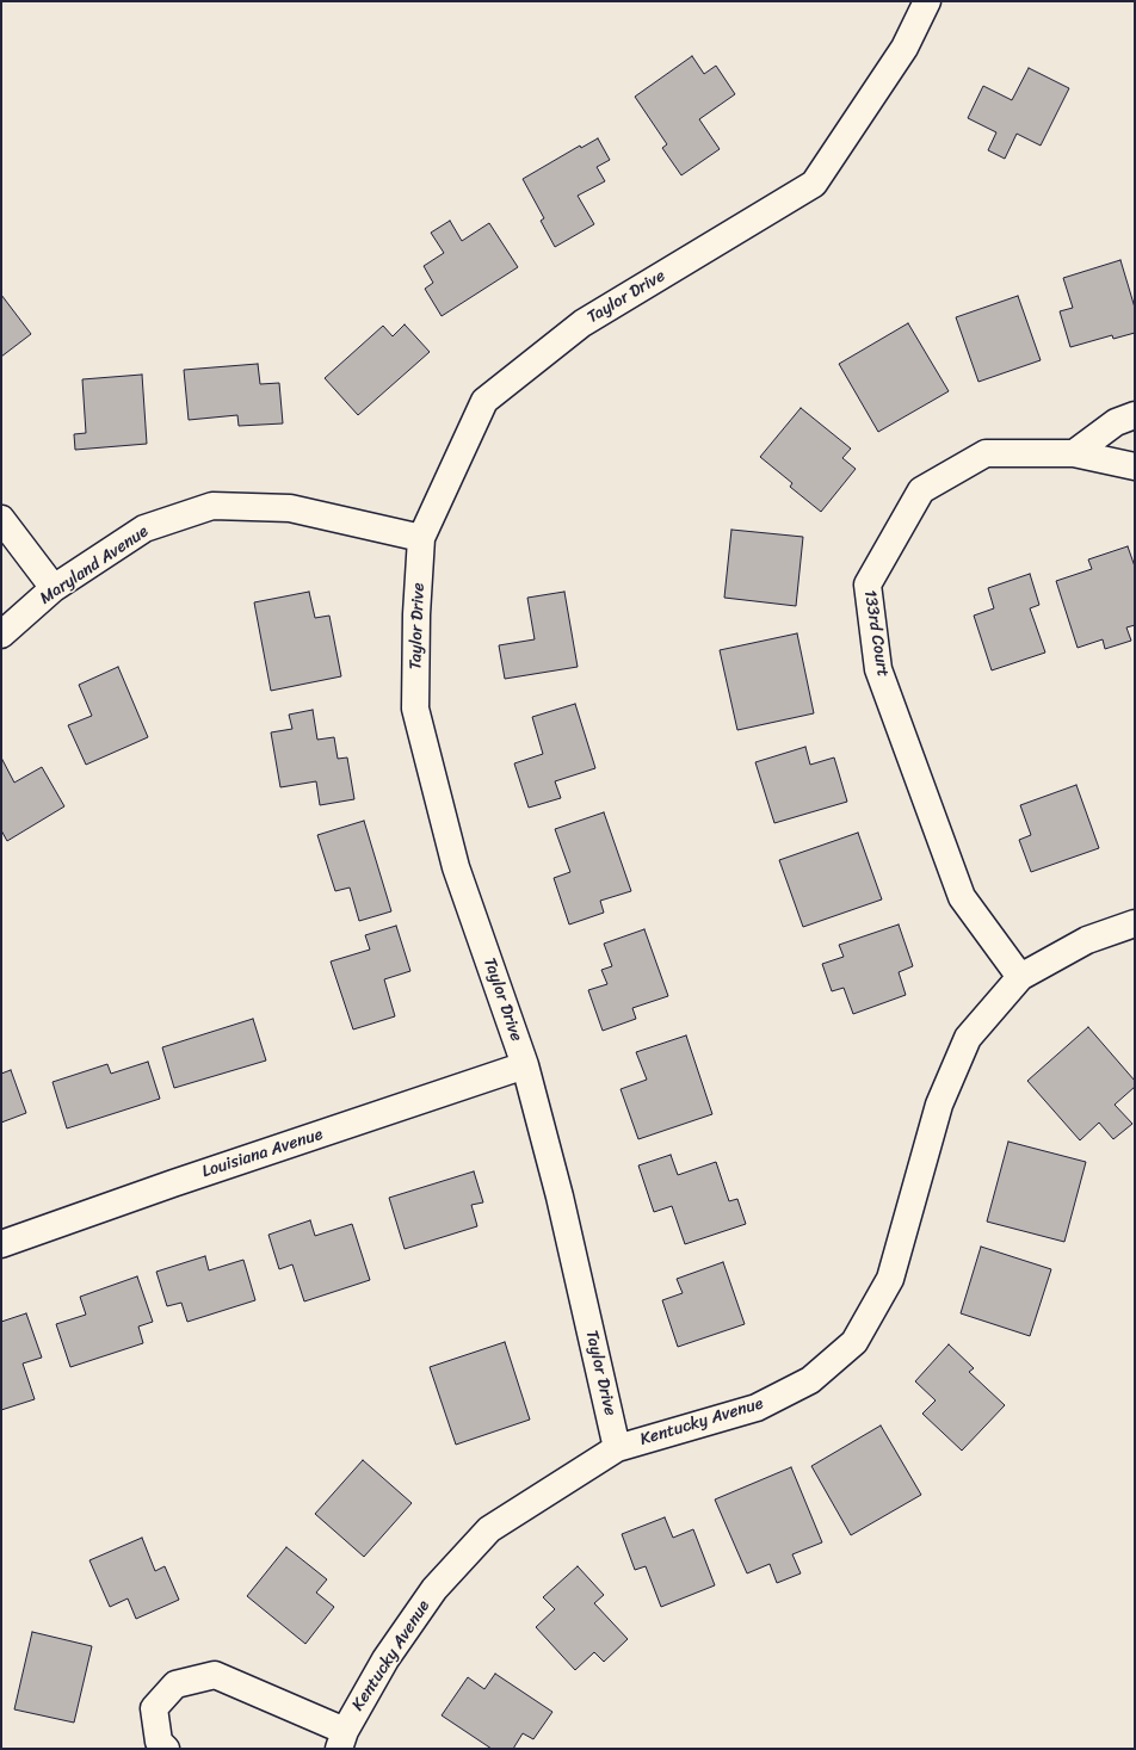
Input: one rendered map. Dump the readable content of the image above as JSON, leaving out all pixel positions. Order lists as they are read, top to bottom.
{
  "streets": {
    "street": [
      "Taylor Drive",
      "Maryland Avenue",
      "133rd Court",
      "Louisiana Avenue",
      "Kentucky Avenue"
    ]
  },
  "crossings": [
    ["Taylor Drive", "Maryland Avenue"],
    ["Taylor Drive", "Louisiana Avenue"],
    ["Taylor Drive", "Kentucky Avenue"],
    ["133rd Court", "Kentucky Avenue"]
  ]
}
